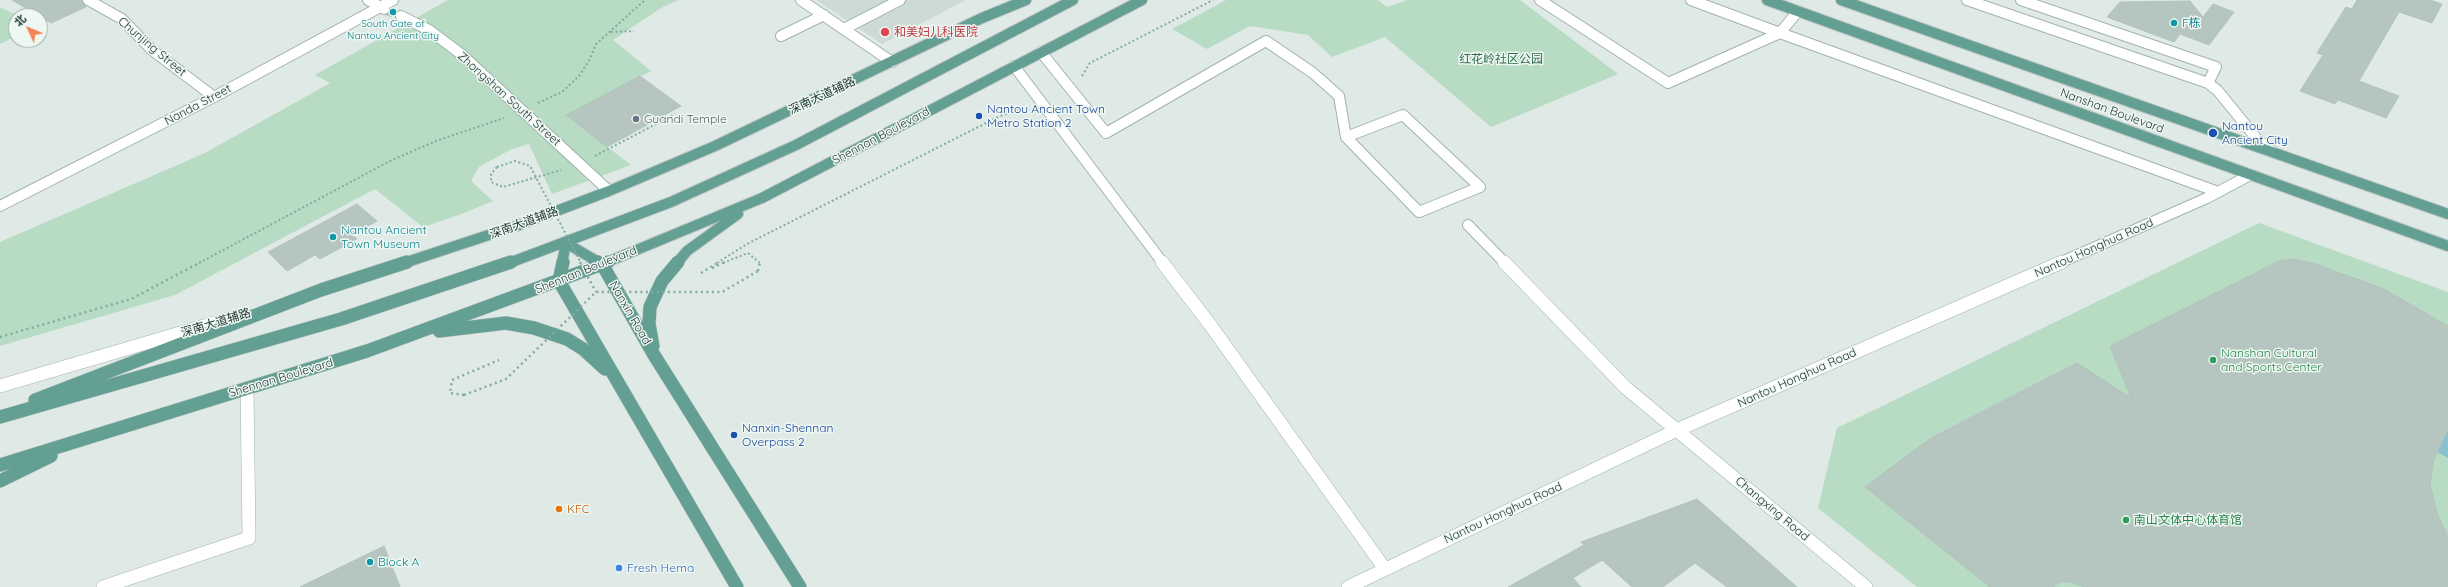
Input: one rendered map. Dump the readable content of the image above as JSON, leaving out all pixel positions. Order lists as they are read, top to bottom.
{
  "streets": {
    "main road": [
      "深南大道辅路",
      "Nanshan Boulevard",
      "Shennan Boulevard",
      "Nanxin Road"
    ],
    "street": [
      "Chunjing Street",
      "Zhongshan South Street",
      "Nanda Street",
      "Nantou Honghua Road",
      "Changxing Road"
    ]
  },
  "crossings": [
    ["Chunjing Street", "Nanda Street"],
    ["深南大道辅路", "Zhongshan South Street"],
    ["Nanshan Boulevard", "Nantou Honghua Road"],
    ["Shennan Boulevard", "Nanxin Road"],
    ["Nantou Honghua Road", "Changxing Road"]
  ],
  "parks": ["红花岭社区公园"],
  "places": [
    "South Gate of Nantou Ancient City",
    "F栋",
    "和美妇儿科医院",
    "Nantou Ancient Town Metro Station 2",
    "Guandi Temple",
    "Nantou Ancient City",
    "Nantou Ancient Town Museum",
    "Nanshan Cultural and Sports Center",
    "Nanxin-Shennan Overpass 2",
    "KFC",
    "南山文体中心体育馆",
    "Block A",
    "Fresh Hema"
  ],
  "north": "top left"
}
